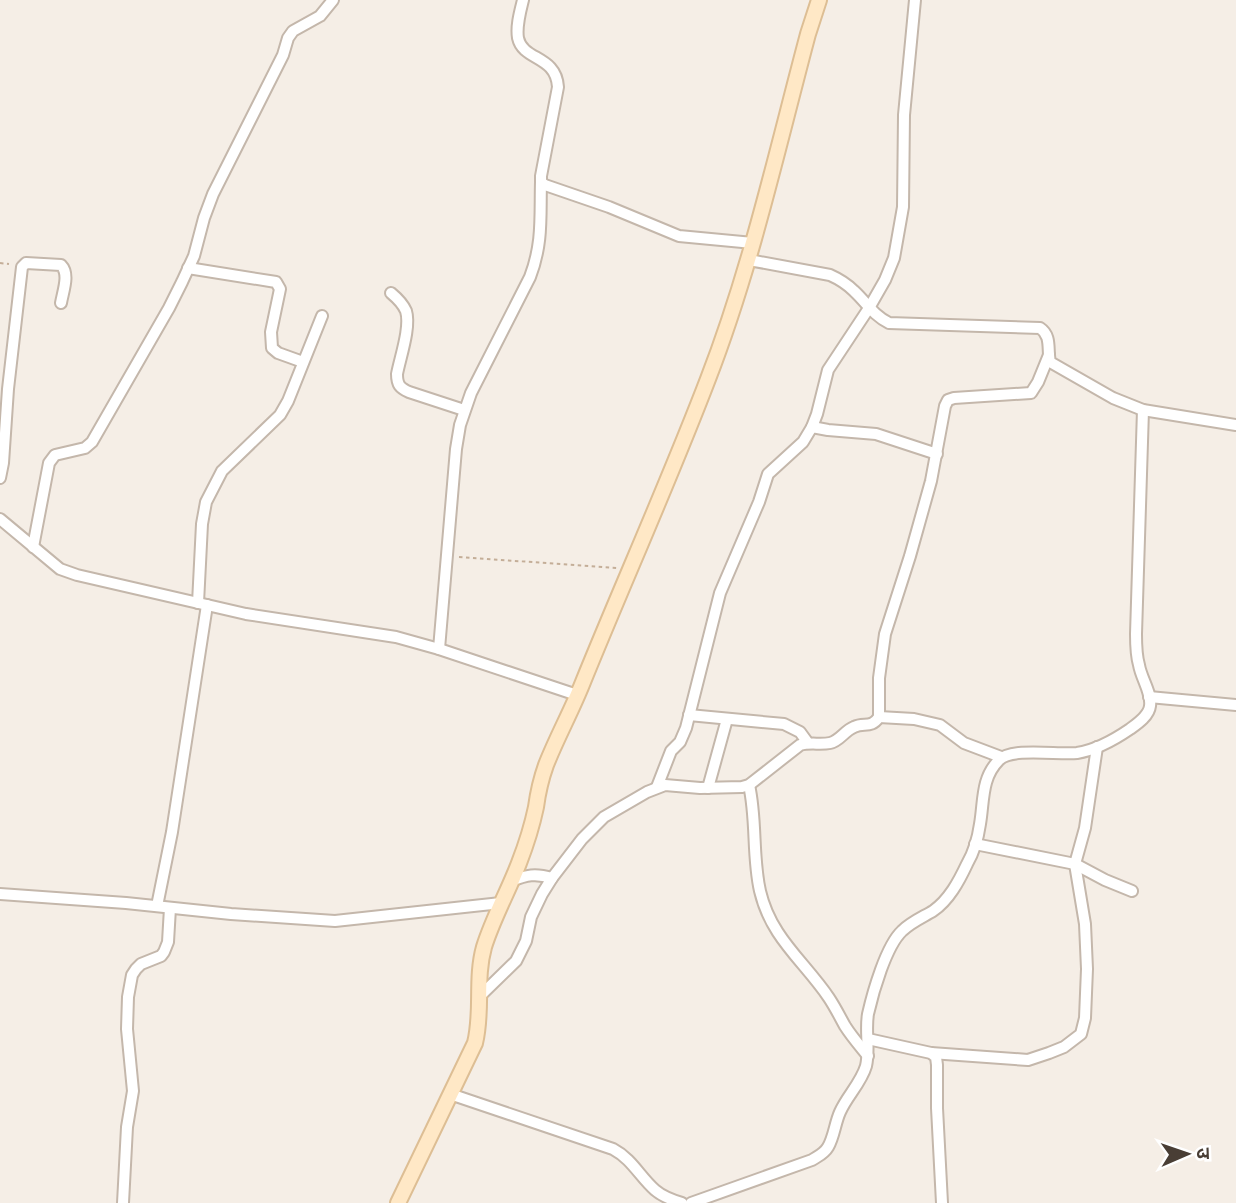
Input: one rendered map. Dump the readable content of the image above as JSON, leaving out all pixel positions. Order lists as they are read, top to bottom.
{
  "north": "right"
}
